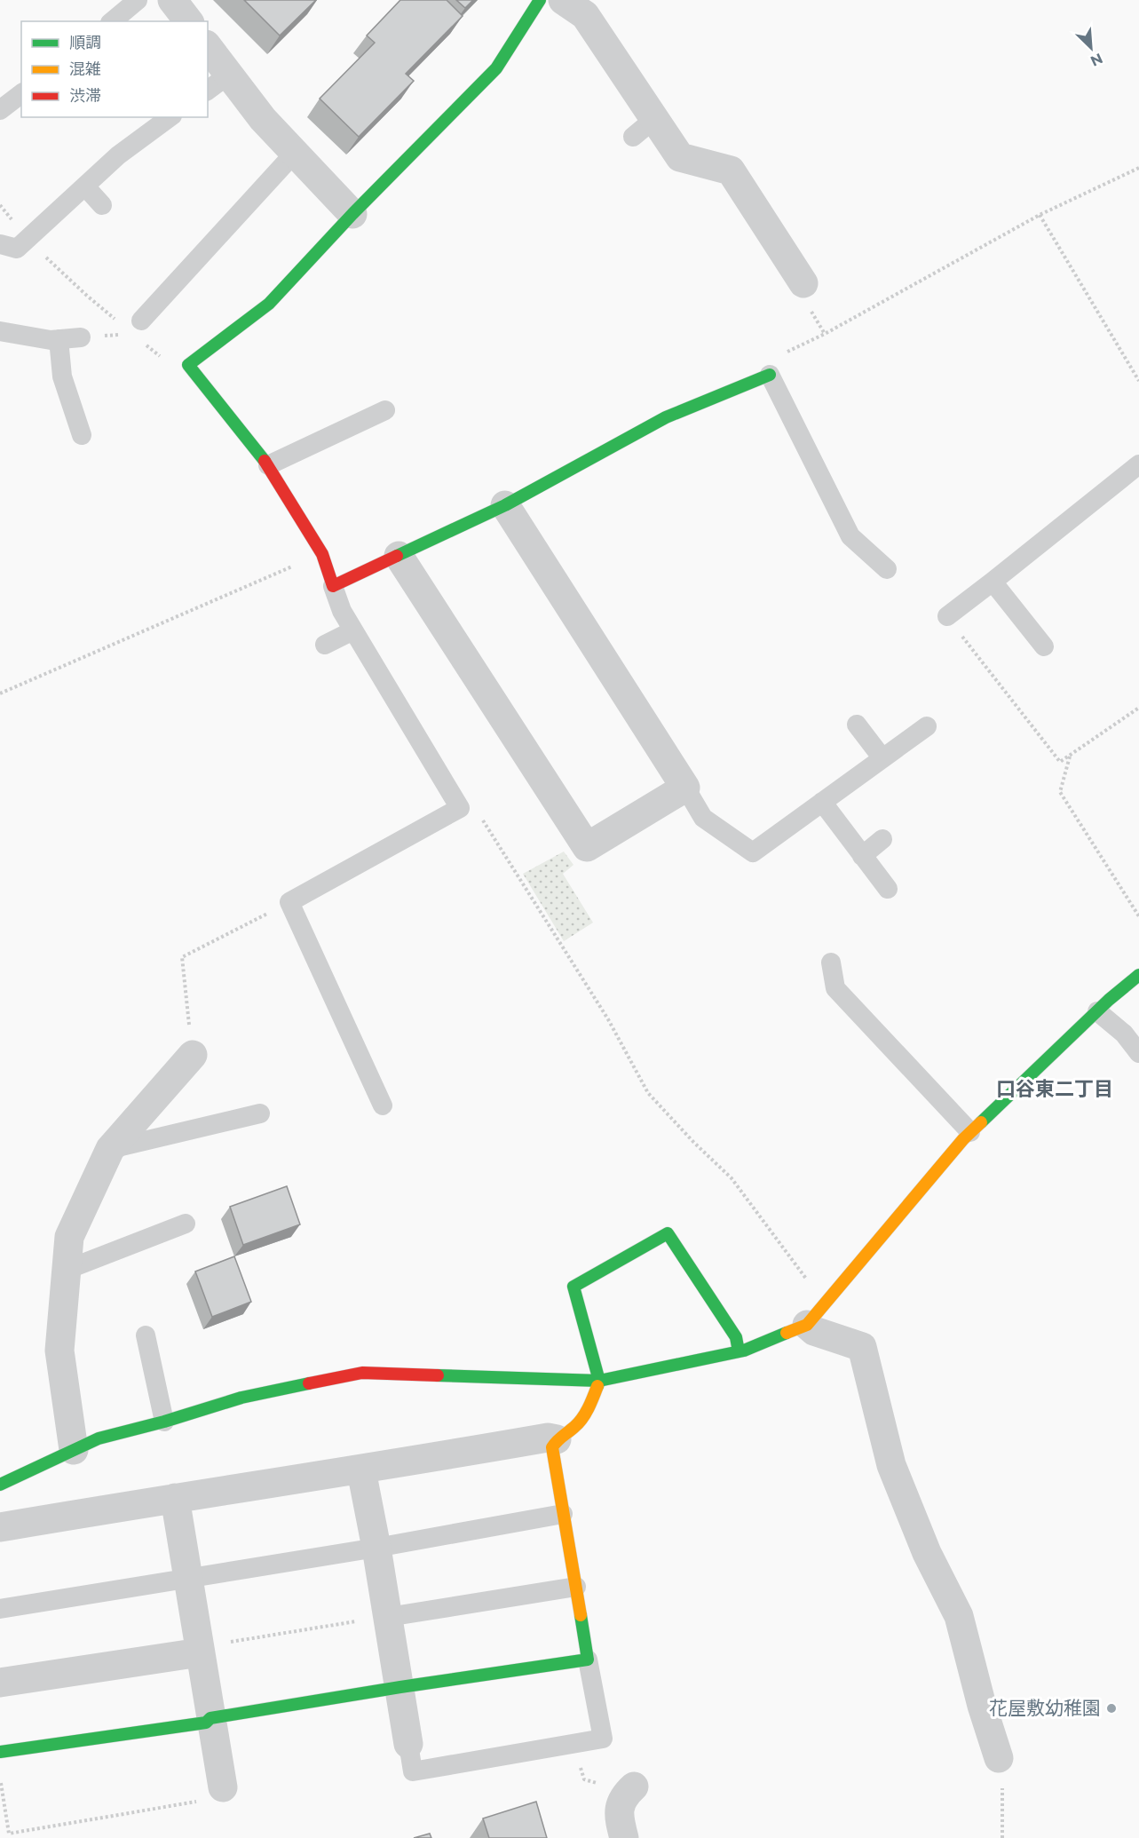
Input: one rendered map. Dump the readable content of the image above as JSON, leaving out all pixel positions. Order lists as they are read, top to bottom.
{
  "districts": ["口谷東二丁目"],
  "places": ["花屋敷幼稚園"],
  "legend": ["順調", "混雑", "渋滞"],
  "north": "bottom right"
}
